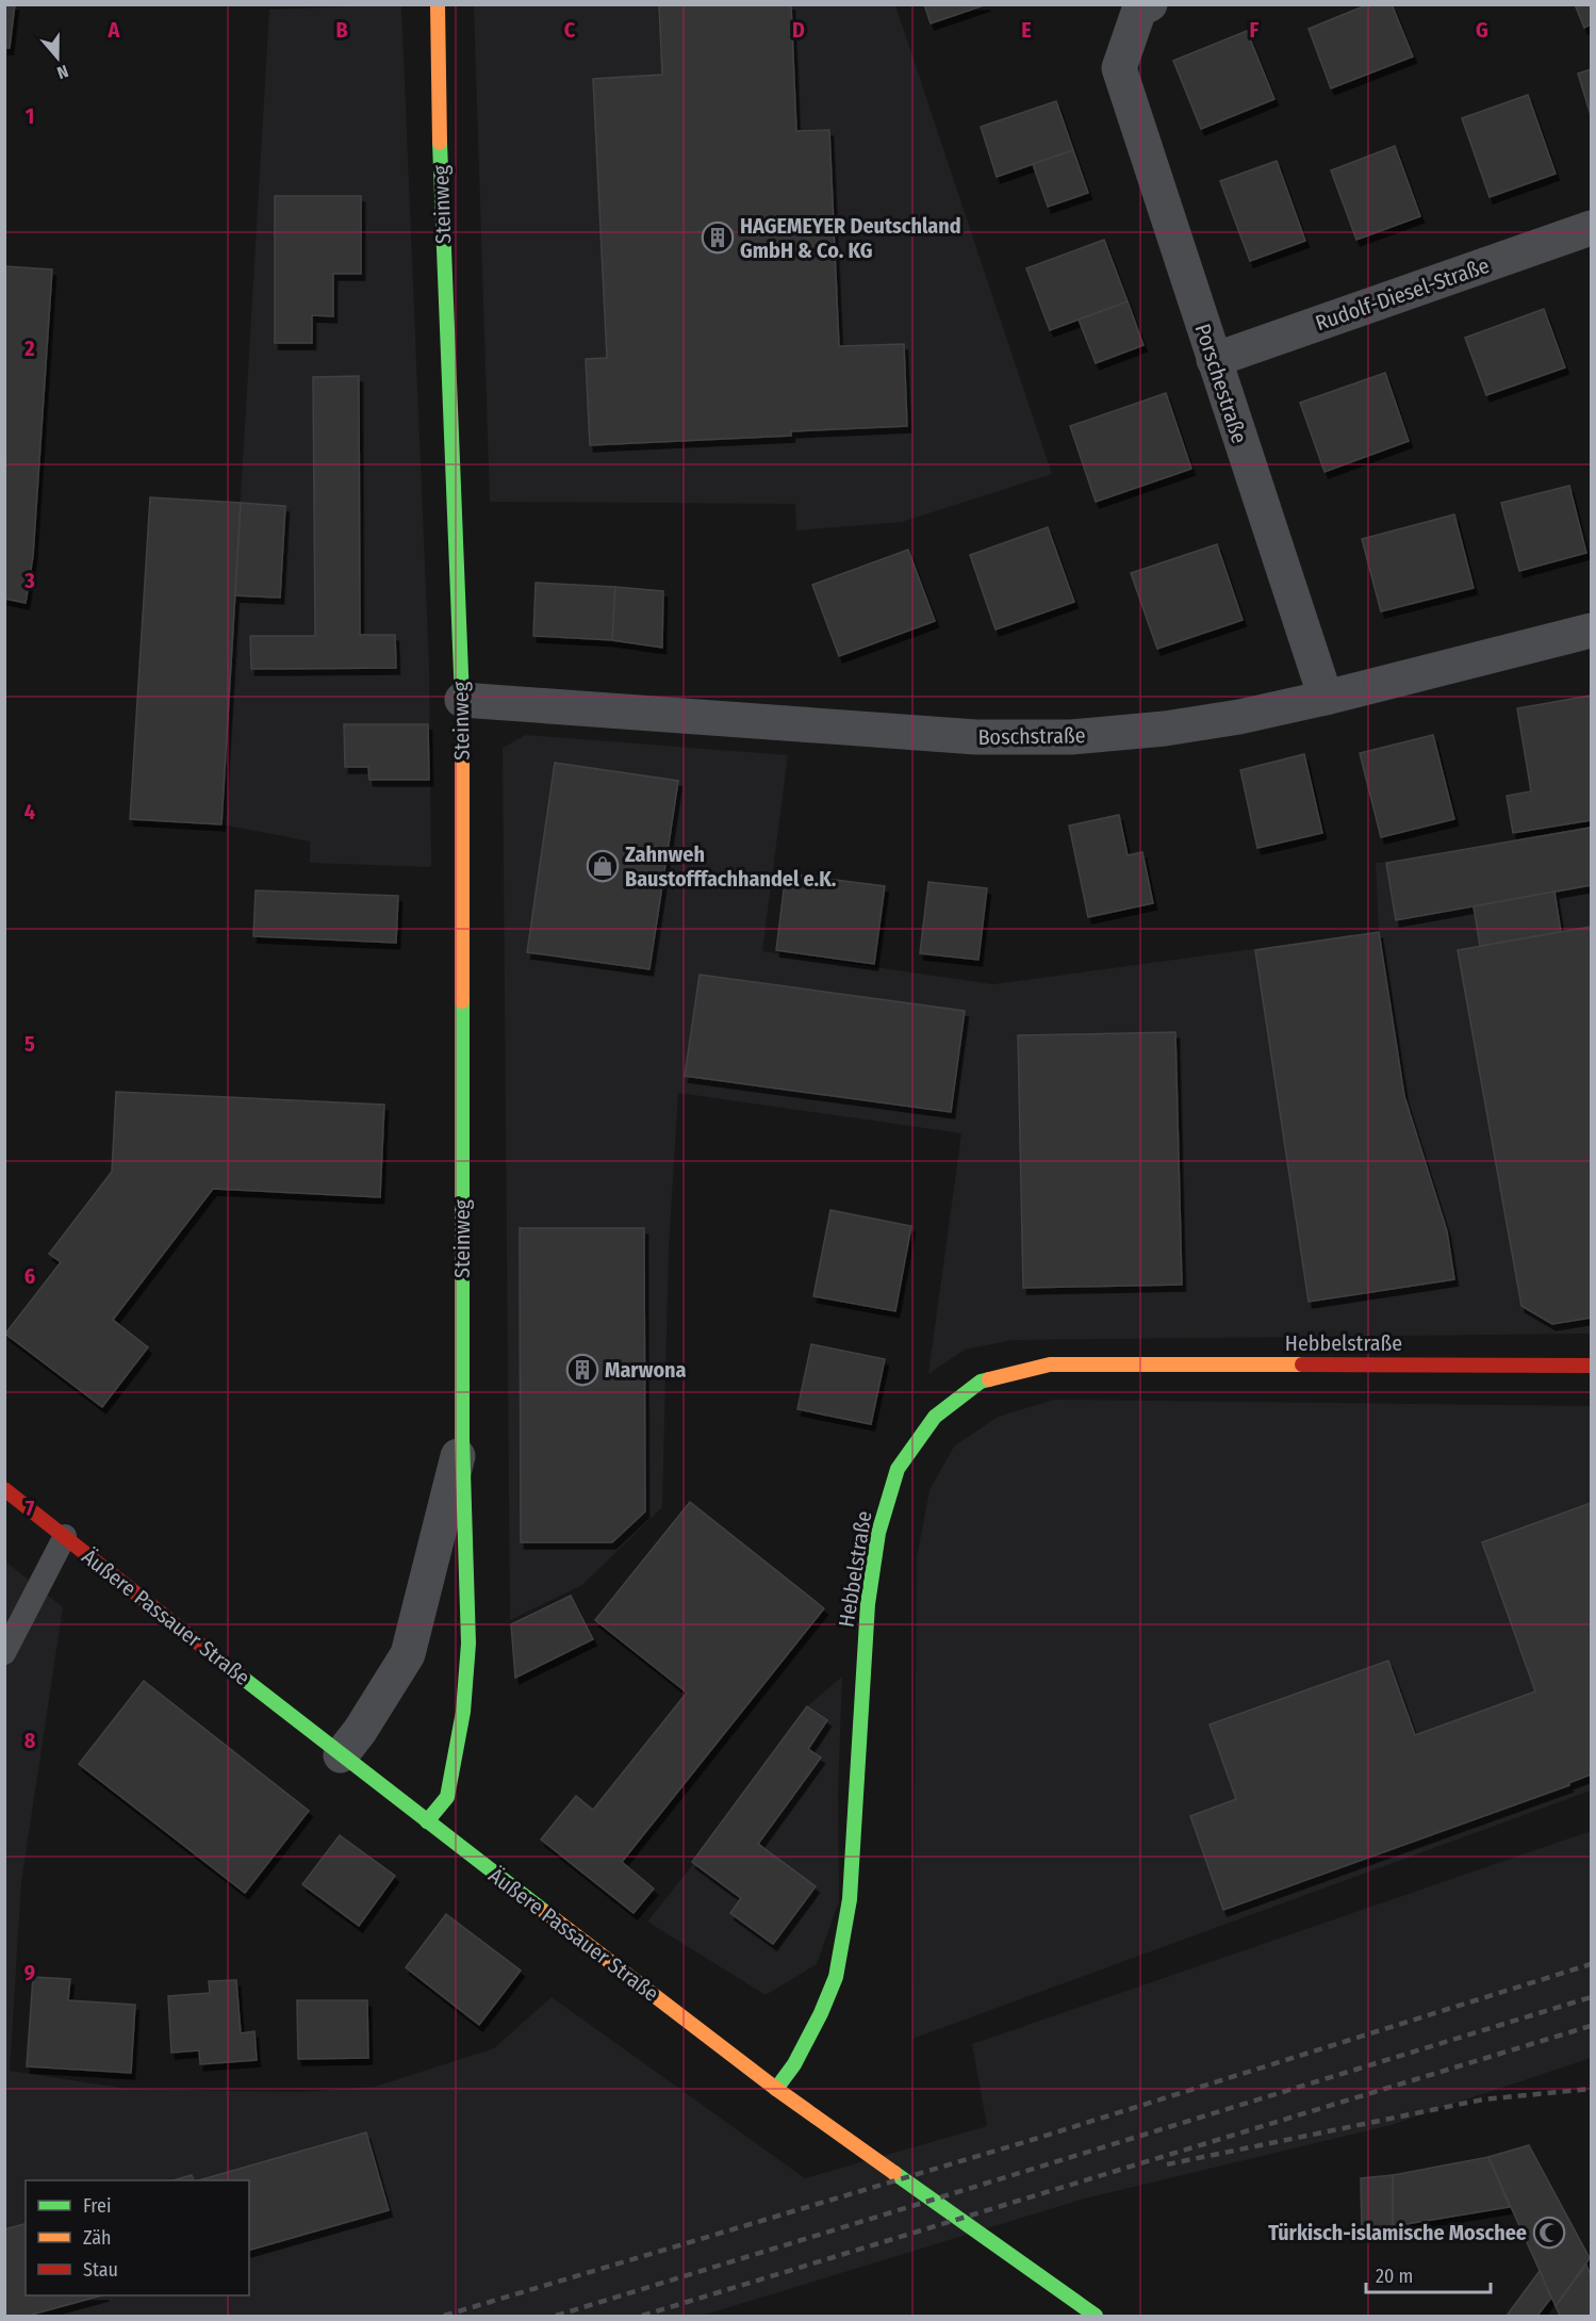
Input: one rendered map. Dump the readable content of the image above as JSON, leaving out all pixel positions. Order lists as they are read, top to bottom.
{
  "streets": {
    "street": [
      "Steinweg",
      "Rudolf-Diesel-Straße",
      "Porschestraße",
      "Boschstraße",
      "Hebbelstraße",
      "Äußere Passauer Straße"
    ]
  },
  "crossings": [
    ["Steinweg", "Boschstraße"],
    ["Steinweg", "Äußere Passauer Straße"],
    ["Rudolf-Diesel-Straße", "Porschestraße"],
    ["Porschestraße", "Boschstraße"],
    ["Hebbelstraße", "Äußere Passauer Straße"]
  ],
  "places": {
    "building": ["HAGEMEYER Deutschland GmbH & Co. KG", "Marwona"],
    "shop": ["Zahnweh Baustofffachhandel e.K."],
    "mosque": ["Türkisch-islamische Moschee"]
  },
  "legend": ["Frei", "Zäh", "Stau"],
  "scale_bar": "20 m",
  "north": "bottom",
  "grid": {
    "columns": [
      "A",
      "B",
      "C",
      "D",
      "E",
      "F",
      "G"
    ],
    "rows": [
      "1",
      "2",
      "3",
      "4",
      "5",
      "6",
      "7",
      "8",
      "9"
    ]
  }
}
